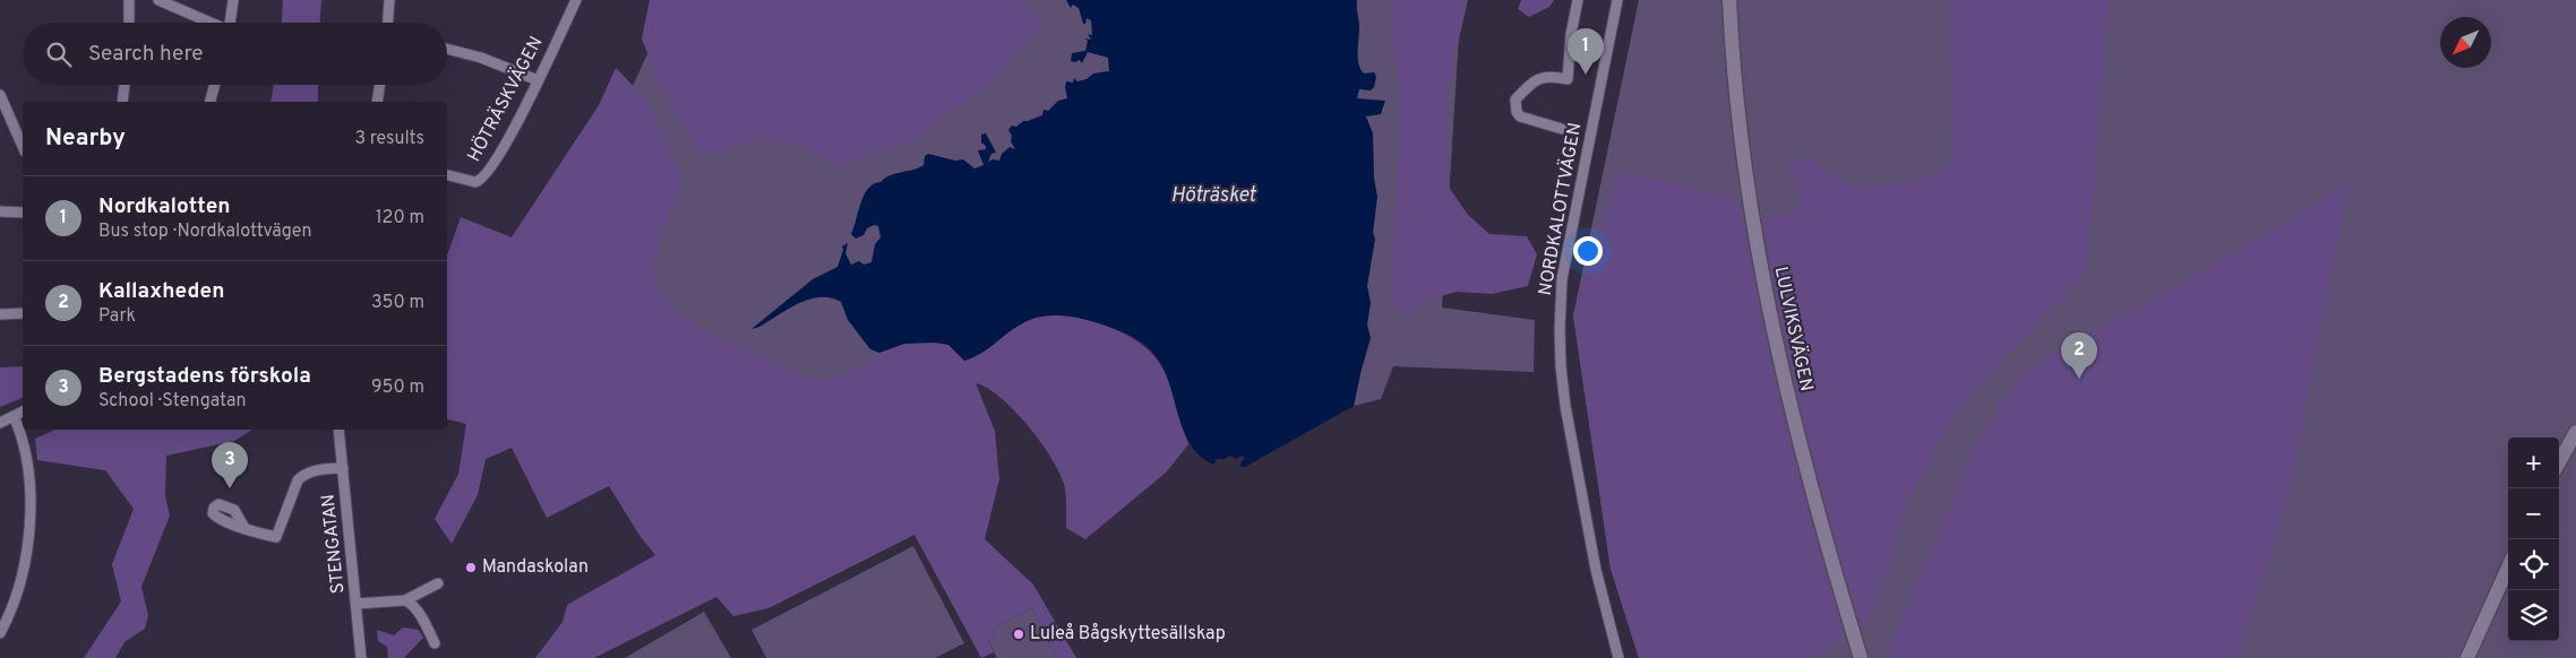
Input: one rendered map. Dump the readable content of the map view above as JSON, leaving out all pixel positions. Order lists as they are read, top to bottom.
{
  "streets": {
    "main road": ["LULVIKSVÄGEN"],
    "street": ["HÖTRÄSKVÄGEN", "NORDKALOTTVÄGEN", "STENGATAN"]
  },
  "water": ["Höträsket"],
  "places": ["Mandaskolan", "Luleå Bågskyttesällskap"],
  "north": "bottom left",
  "page": {
    "search": "Search here",
    "pins": ["1", "2", "3"],
    "heading": ["Nearby", "3 results"],
    "list": [
      {
        "mark": "1",
        "name": "Nordkalotten",
        "note": "Bus stop · Nordkalottvägen",
        "value": "120 m"
      },
      {
        "mark": "2",
        "name": "Kallaxheden",
        "note": "Park",
        "value": "350 m"
      },
      {
        "mark": "3",
        "name": "Bergstadens förskola",
        "note": "School · Stengatan",
        "value": "950 m"
      }
    ],
    "map_buttons": ["+", "−"]
  }
}
